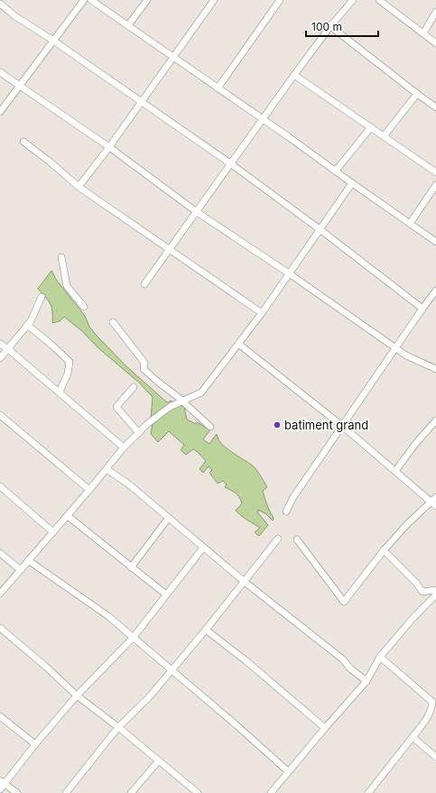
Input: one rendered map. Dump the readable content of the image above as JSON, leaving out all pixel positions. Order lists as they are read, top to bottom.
{
  "places": ["batiment grand"],
  "scale_bar": "100 m"
}
